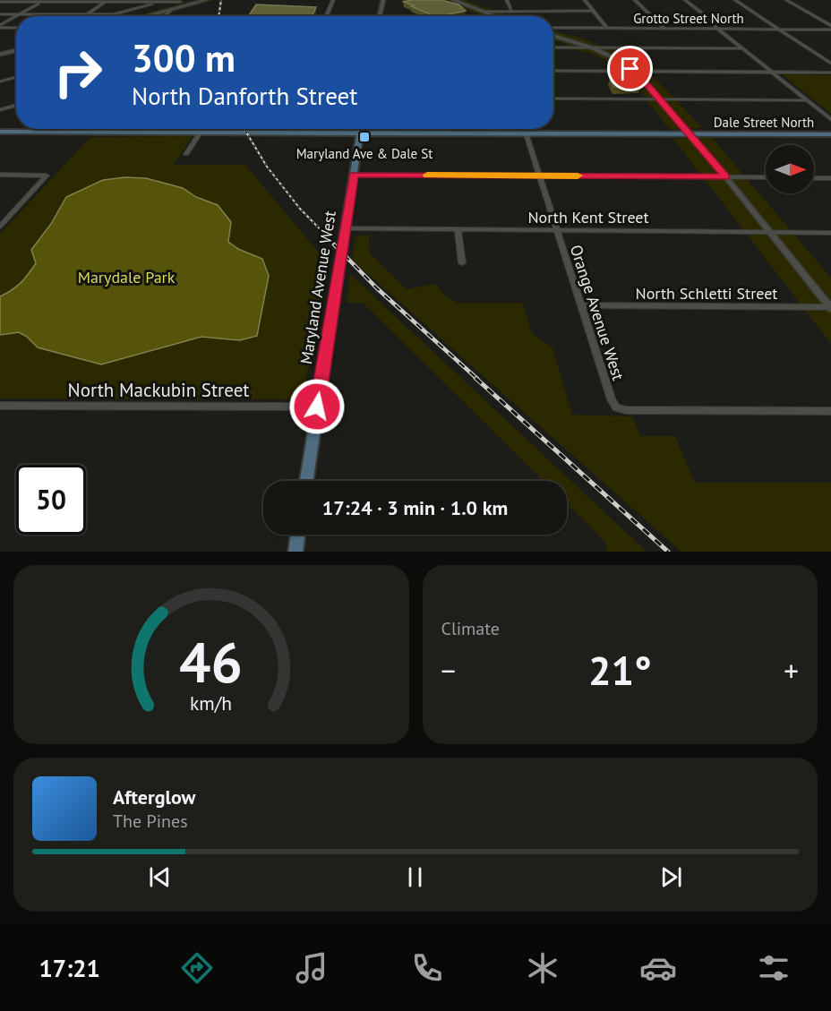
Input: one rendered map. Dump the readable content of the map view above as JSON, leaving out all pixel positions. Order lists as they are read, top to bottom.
{
  "streets": {
    "main road": ["Dale Street North", "Maryland Avenue West"],
    "street": [
      "Grotto Street North",
      "North Kent Street",
      "North Schletti Street",
      "Orange Avenue West",
      "North Mackubin Street"
    ]
  },
  "crossings": [
    ["Dale Street North", "Maryland Avenue West"],
    ["Dale Street North", "Orange Avenue West"],
    ["North Kent Street", "Maryland Avenue West"],
    ["North Kent Street", "Orange Avenue West"],
    ["Maryland Avenue West", "North Mackubin Street"],
    ["North Schletti Street", "Orange Avenue West"]
  ],
  "parks": ["Marydale Park"],
  "places": {
    "transit": ["Maryland Ave & Dale St"]
  },
  "north": "right",
  "page": {
    "turn": ["300 m", "North Danforth Street"],
    "limit": "50",
    "trip": "17:24 · 3 min · 1.0 km",
    "tile": "Climate",
    "heat": ["−", "21°", "+"],
    "song": ["Afterglow", "The Pines"],
    "tabs": "17:21",
    "gauge": ["46", "km/h"]
  }
}
